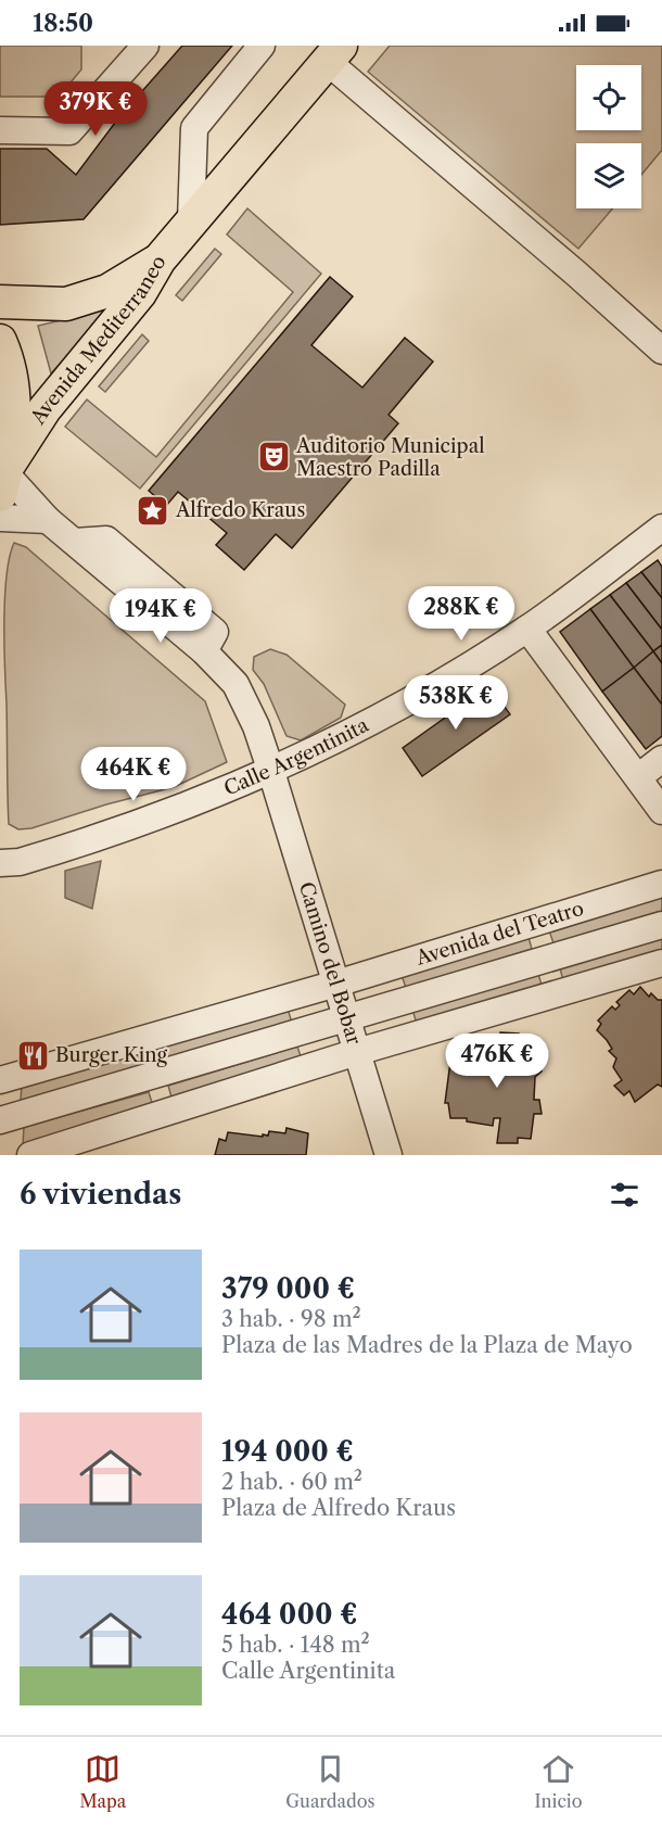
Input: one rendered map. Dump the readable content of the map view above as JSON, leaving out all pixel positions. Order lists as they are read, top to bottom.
{
  "streets": {
    "main road": ["Avenida Mediterraneo"],
    "street": ["Calle Argentinita", "Avenida del Teatro", "Camino del Bobar"]
  },
  "crossings": [
    ["Avenida Mediterraneo", "Camino del Bobar"],
    ["Calle Argentinita", "Camino del Bobar"],
    ["Avenida del Teatro", "Camino del Bobar"]
  ],
  "places": {
    "theatre": ["Auditorio Municipal Maestro Padilla"],
    "place": ["Alfredo Kraus"],
    "restaurant": ["Burger King"]
  },
  "page": {
    "status": "18:50",
    "price": [
      "379K €",
      "288K €",
      "194K €",
      "538K €",
      "464K €",
      "476K €"
    ],
    "heading": "6 viviendas",
    "list": [
      {
        "name": "379 000 €",
        "note": "3 hab. · 98 m² · Plaza de las Madres de la Plaza de Mayo"
      },
      {
        "name": "194 000 €",
        "note": "2 hab. · 60 m² · Plaza de Alfredo Kraus"
      },
      {
        "name": "464 000 €",
        "note": "5 hab. · 148 m² · Calle Argentinita"
      }
    ],
    "tabs": ["Mapa", "Guardados", "Inicio"]
  }
}
